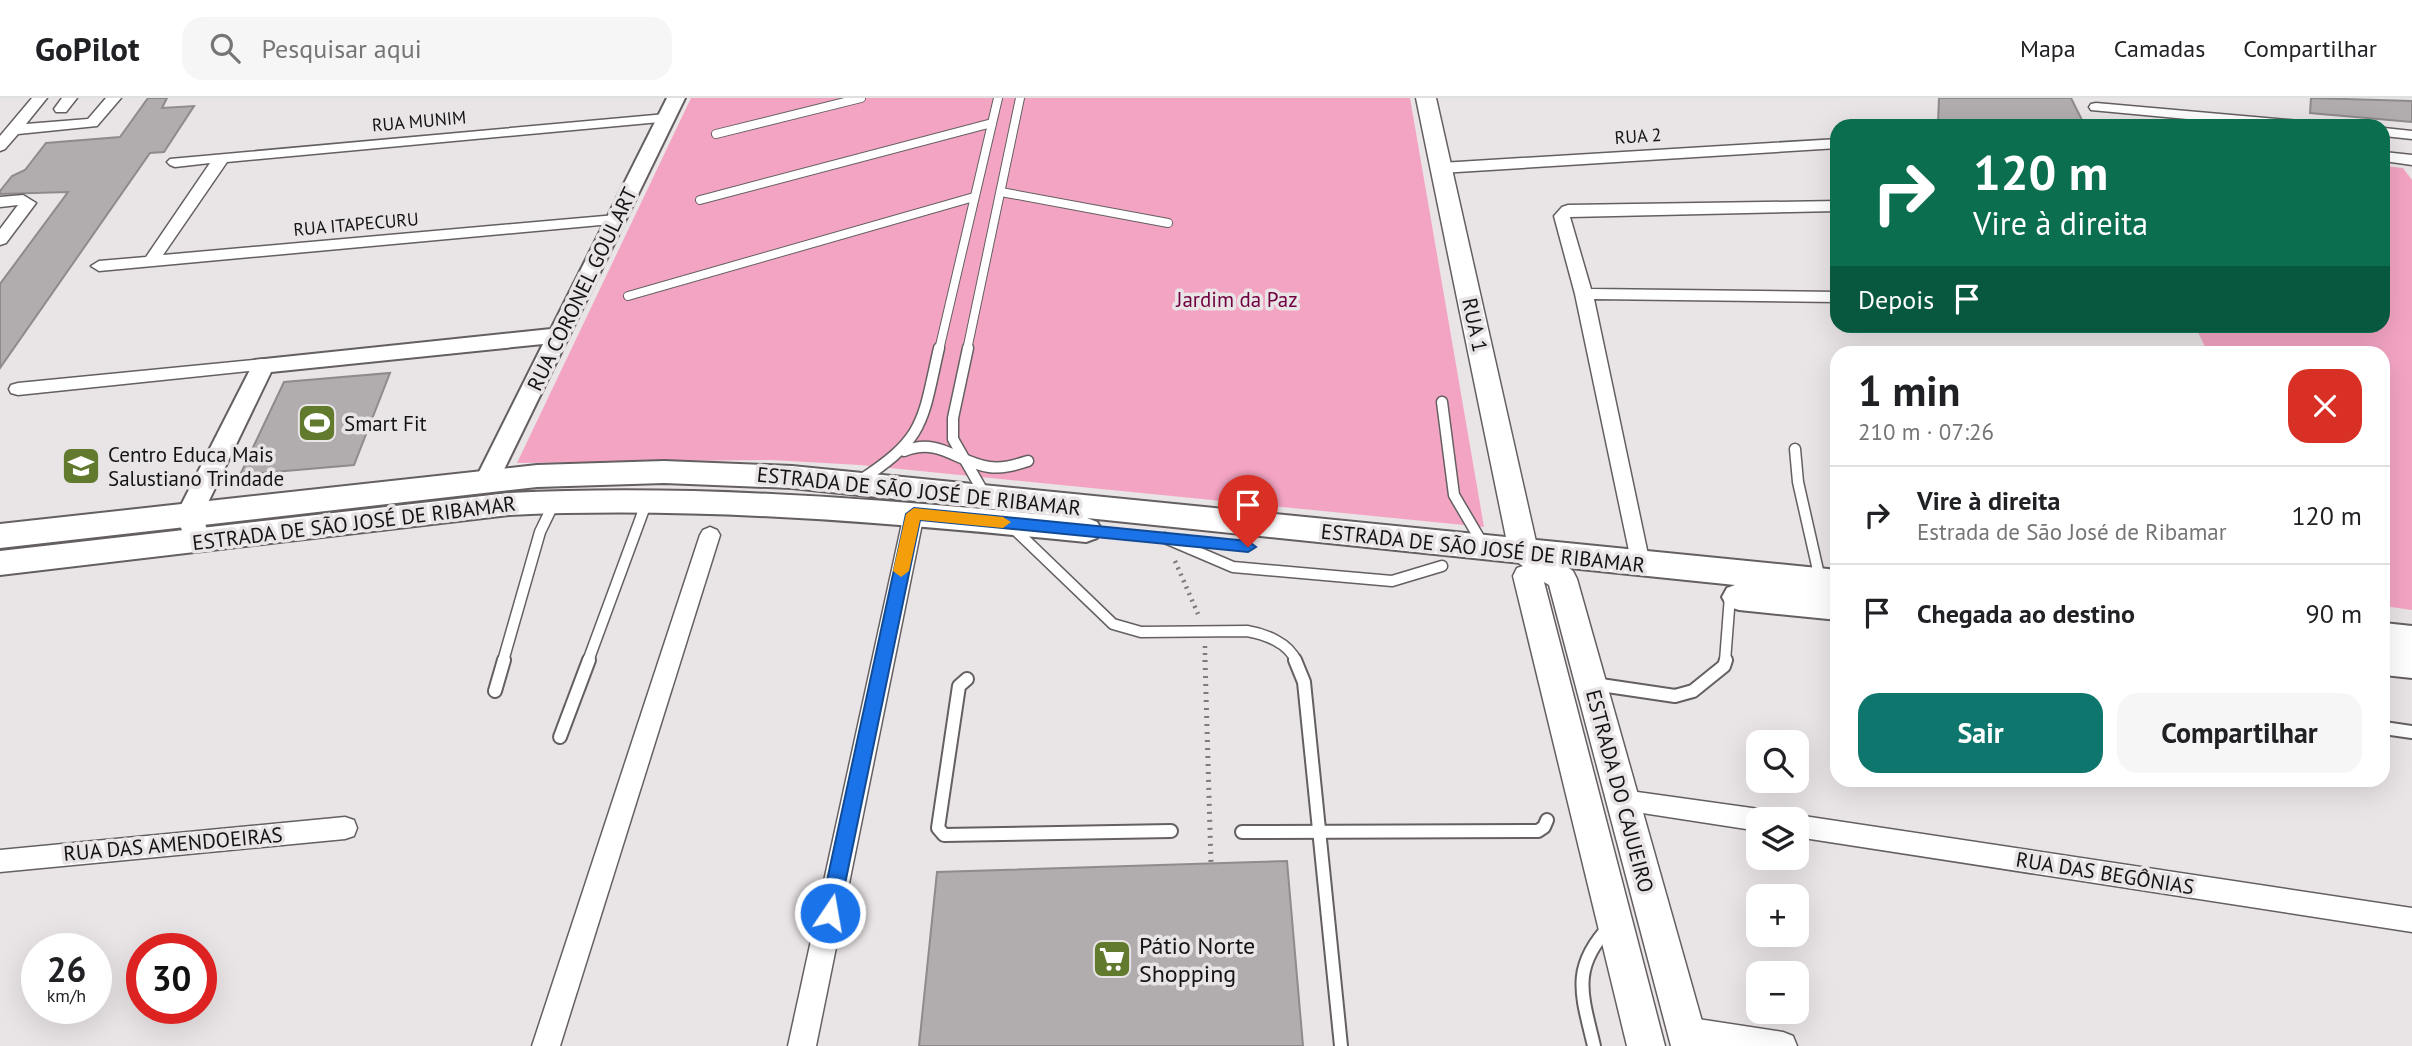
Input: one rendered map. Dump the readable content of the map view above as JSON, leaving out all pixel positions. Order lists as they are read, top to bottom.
{
  "streets": {
    "main road": ["RUA 1", "ESTRADA DE SÃO JOSÉ DE RIBAMAR", "ESTRADA DO CAJUEIRO"],
    "street": [
      "RUA MUNIM",
      "RUA 2",
      "RUA ITAPECURU",
      "RUA CORONEL GOULART",
      "RUA DAS AMENDOEIRAS",
      "RUA DAS BEGÔNIAS"
    ]
  },
  "crossings": [
    ["RUA MUNIM", "RUA CORONEL GOULART"],
    ["RUA 2", "RUA 1"],
    ["RUA ITAPECURU", "RUA CORONEL GOULART"],
    ["RUA CORONEL GOULART", "ESTRADA DE SÃO JOSÉ DE RIBAMAR"],
    ["RUA 1", "ESTRADA DE SÃO JOSÉ DE RIBAMAR"],
    ["RUA 1", "ESTRADA DO CAJUEIRO"],
    ["ESTRADA DE SÃO JOSÉ DE RIBAMAR", "ESTRADA DO CAJUEIRO"]
  ],
  "parks": ["Jardim da Paz"],
  "places": {
    "sports": ["Smart Fit"],
    "school or university": ["Centro Educa Mais Salustiano Trindade"],
    "supermarket": ["Pátio Norte Shopping"]
  },
  "page": {
    "header": "GoPilot",
    "search": "Pesquisar aqui",
    "nav": ["Mapa", "Camadas", "Compartilhar"],
    "turn": ["120 m", "Vire à direita"],
    "then": "Depois",
    "heading": ["1 min", "210 m · 07:26"],
    "list": [
      {
        "name": "Vire à direita",
        "note": "Estrada de São José de Ribamar",
        "value": "120 m"
      },
      {
        "name": "Chegada ao destino",
        "value": "90 m"
      }
    ],
    "buttons": ["Sair", "Compartilhar"],
    "map_buttons": ["+", "−"],
    "speed": "26 km/h",
    "limit": "30"
  }
}
